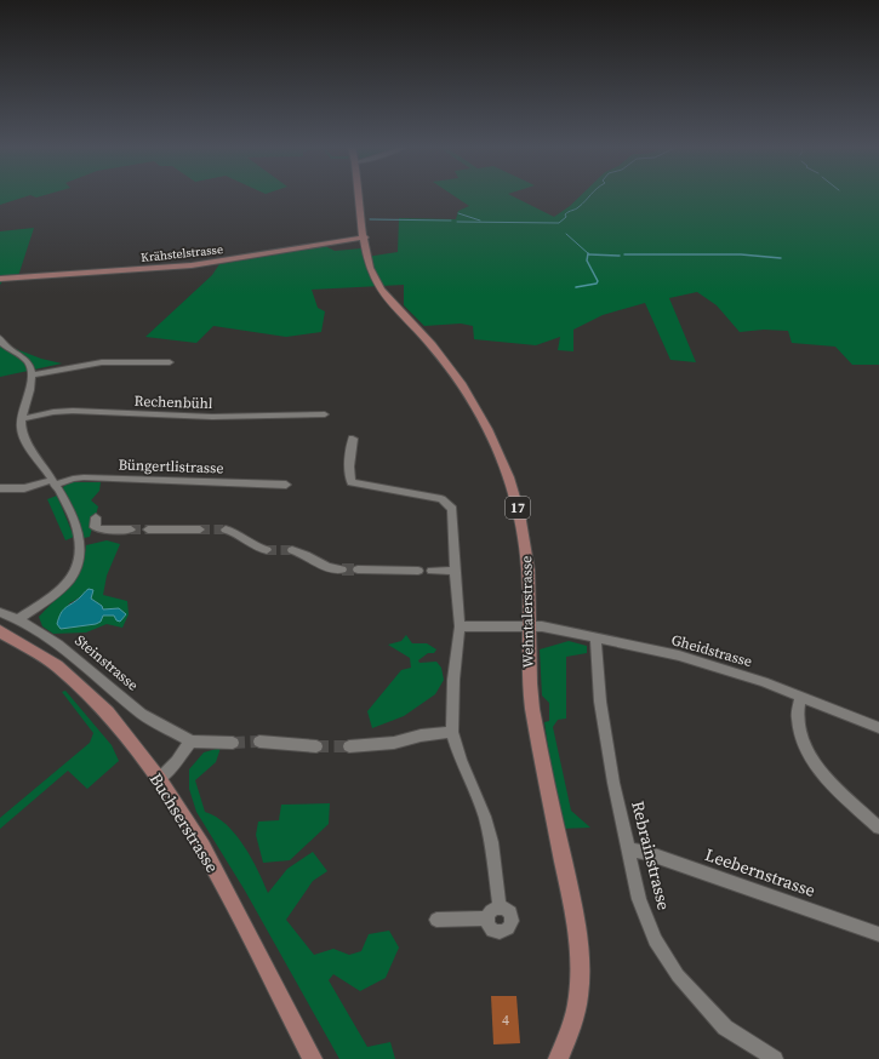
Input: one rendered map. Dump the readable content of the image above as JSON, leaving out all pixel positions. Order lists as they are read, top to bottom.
{
  "streets": {
    "main road": [
      "Krähstelstrasse",
      "17",
      "Wehntalerstrasse",
      "Buchserstrasse"
    ],
    "street": [
      "Rechenbühl",
      "Büngertlistrasse",
      "Gheidstrasse",
      "Steinstrasse",
      "Rebrainstrasse",
      "Leebernstrasse"
    ]
  },
  "crossings": [
    ["Krähstelstrasse", "Wehntalerstrasse"],
    ["Wehntalerstrasse", "Gheidstrasse"],
    ["Gheidstrasse", "Rebrainstrasse"],
    ["Rebrainstrasse", "Leebernstrasse"]
  ],
  "house_numbers": ["4"]
}
